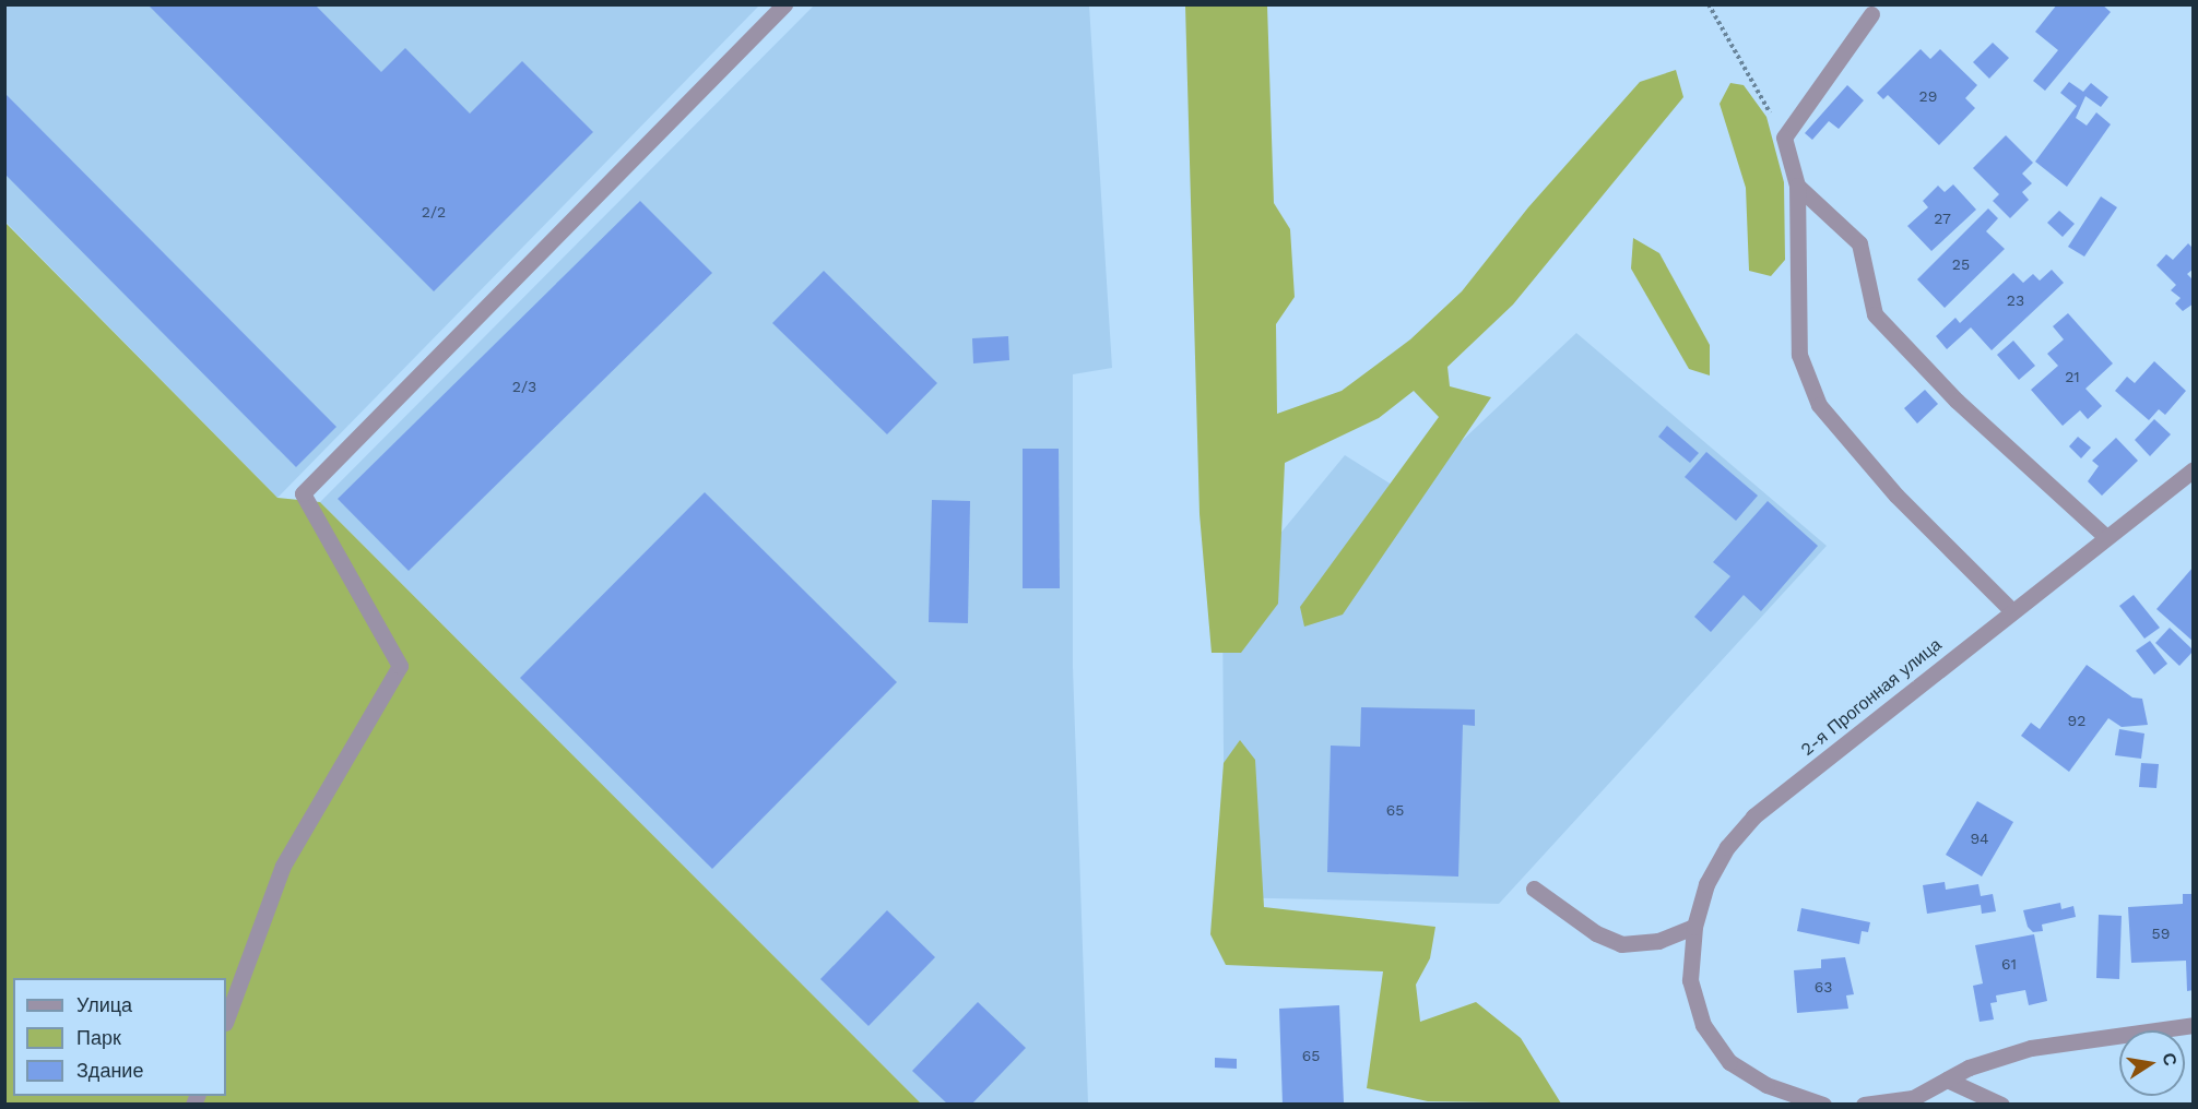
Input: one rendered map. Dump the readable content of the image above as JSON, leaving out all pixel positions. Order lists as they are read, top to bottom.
{
  "streets": {
    "street": ["2-я Прогонная улица"]
  },
  "house_numbers": [
    "29",
    "2/2",
    "27",
    "25",
    "23",
    "21",
    "2/3",
    "92",
    "65",
    "94",
    "59",
    "61",
    "63",
    "65"
  ],
  "legend": ["Улица", "Парк", "Здание"],
  "north": "right"
}
